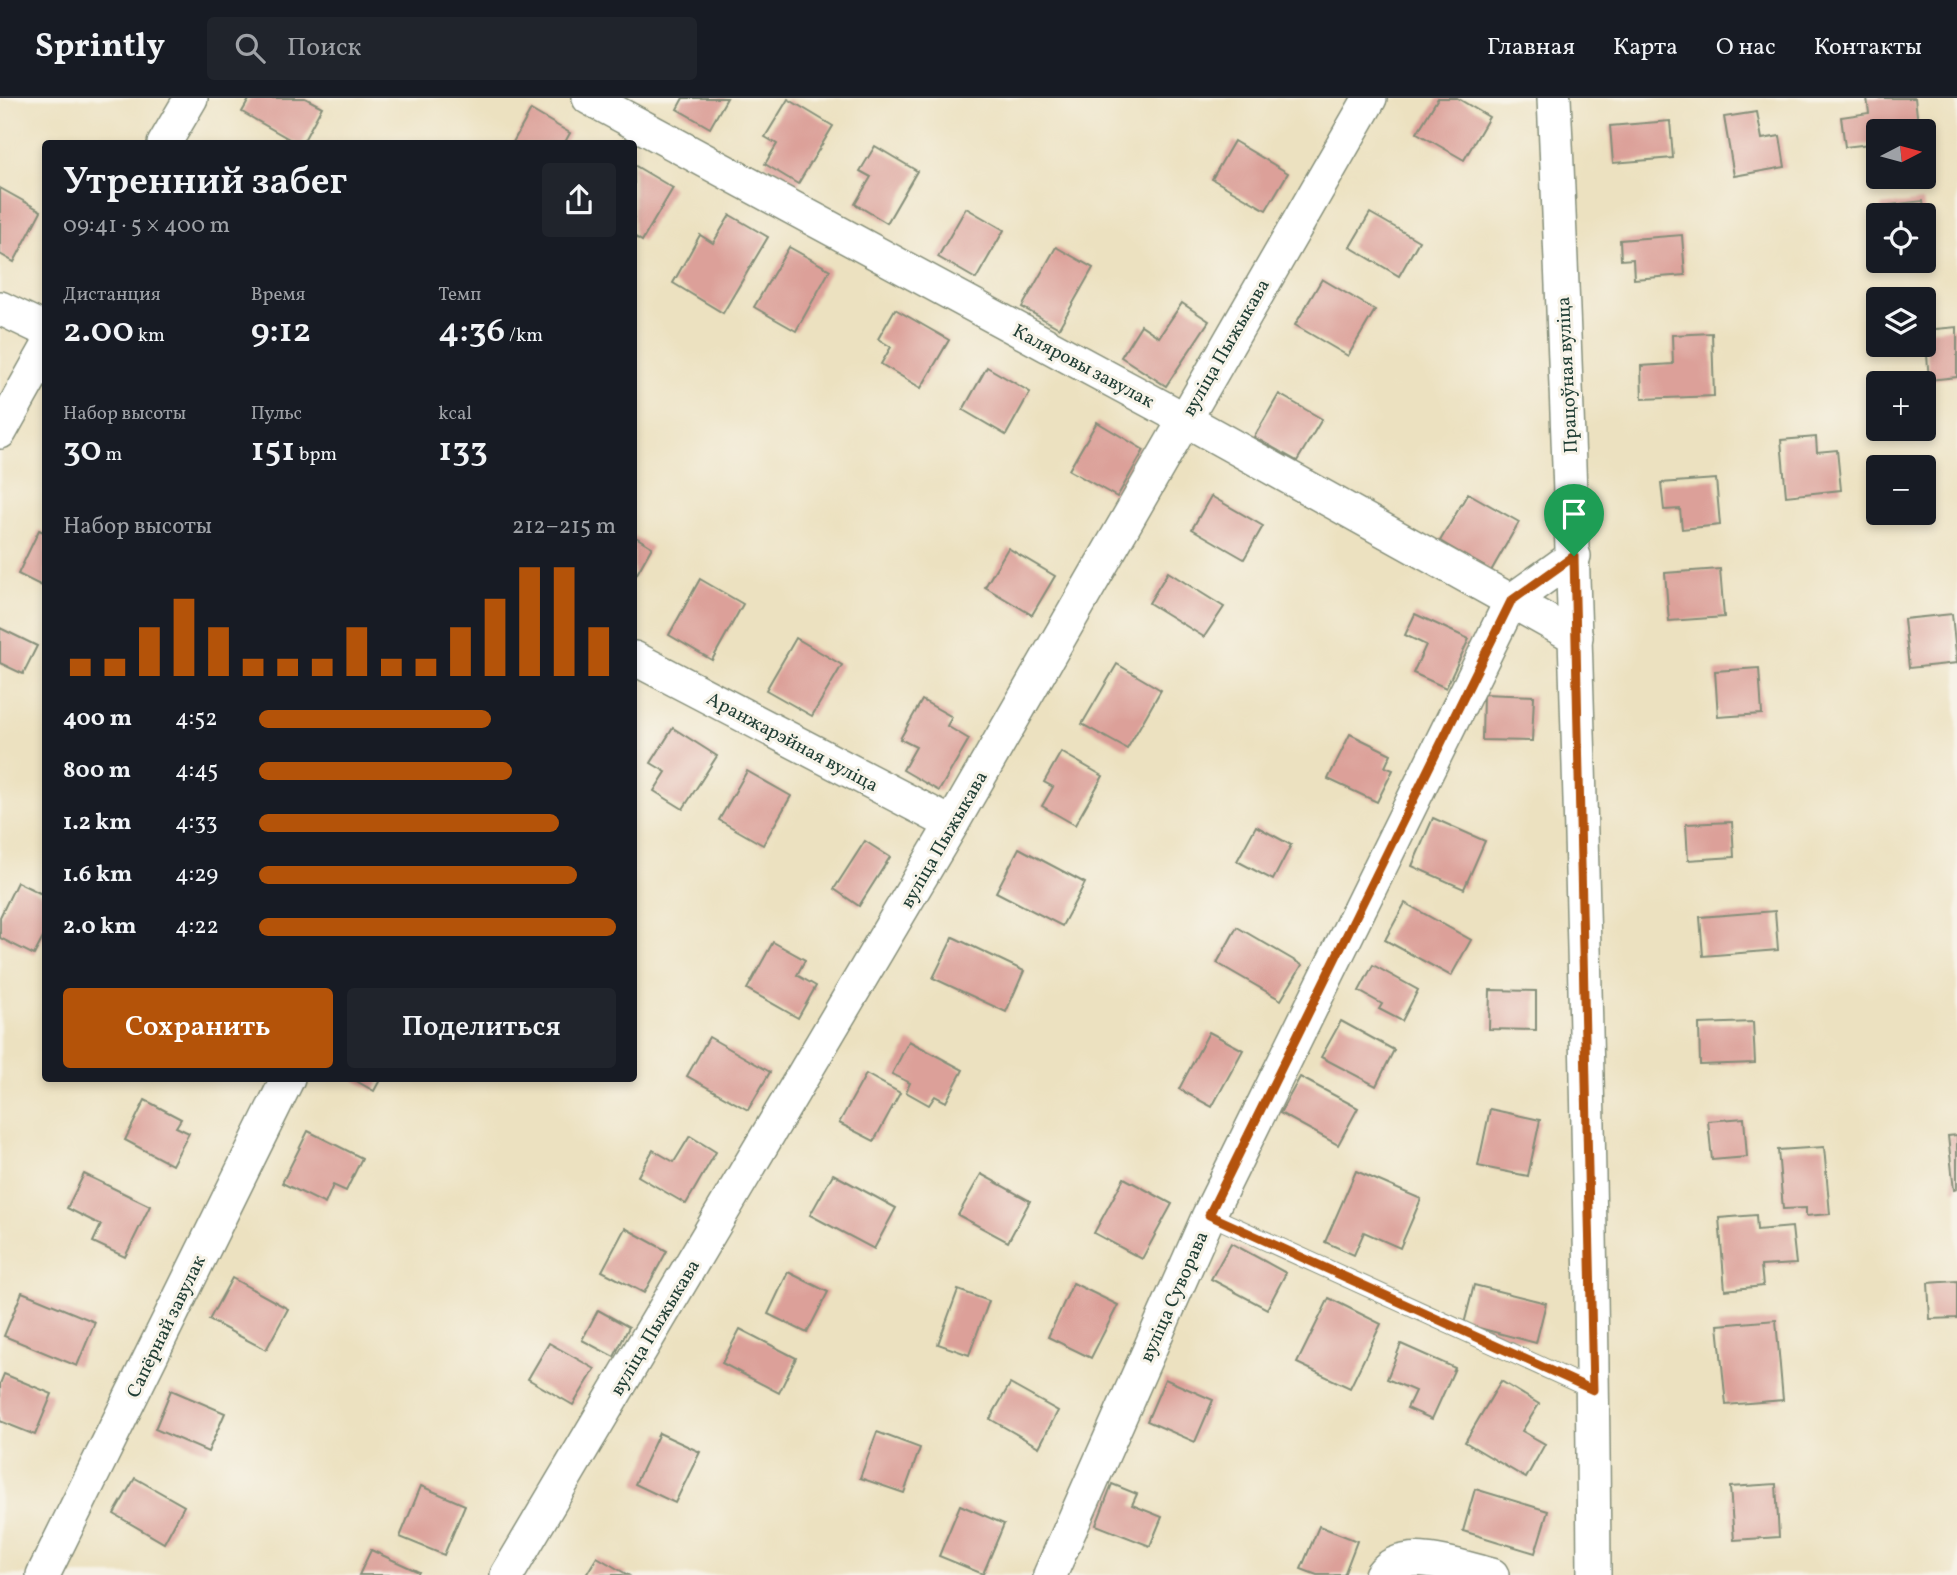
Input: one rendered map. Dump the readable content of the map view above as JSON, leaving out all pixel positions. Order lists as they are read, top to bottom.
{
  "streets": {
    "street": [
      "вуліца Пыжыкава",
      "Каляровы завулак",
      "Працоўная вуліца",
      "Аранжарэйная вуліца",
      "вуліца Суворава",
      "Сапёрнай завулак"
    ]
  },
  "crossings": [
    ["вуліца Пыжыкава", "Каляровы завулак"],
    ["вуліца Пыжыкава", "Аранжарэйная вуліца"],
    ["Каляровы завулак", "Працоўная вуліца"],
    ["Каляровы завулак", "вуліца Суворава"],
    ["Працоўная вуліца", "вуліца Суворава"]
  ],
  "north": "right",
  "page": {
    "header": "Sprintly",
    "search": "Поиск",
    "nav": [
      "Главная",
      "Карта",
      "О нас",
      "Контакты"
    ],
    "map_buttons": ["+", "−"],
    "heading": ["Утренний забег", "09:41 · 5 × 400 m"],
    "stats": [
      ["Дистанция", "2.00 km"],
      ["Время", "9:12"],
      ["Темп", "4:36 /km"],
      ["Набор высоты", "30 m"],
      ["Пульс", "151 bpm"],
      ["kcal", "133"]
    ],
    "chart": ["Набор высоты", "212–215 m"],
    "list": [
      {
        "name": "400 m",
        "note": "4:52"
      },
      {
        "name": "800 m",
        "note": "4:45"
      },
      {
        "name": "1.2 km",
        "note": "4:33"
      },
      {
        "name": "1.6 km",
        "note": "4:29"
      },
      {
        "name": "2.0 km",
        "note": "4:22"
      }
    ],
    "buttons": ["Сохранить", "Поделиться"]
  }
}
